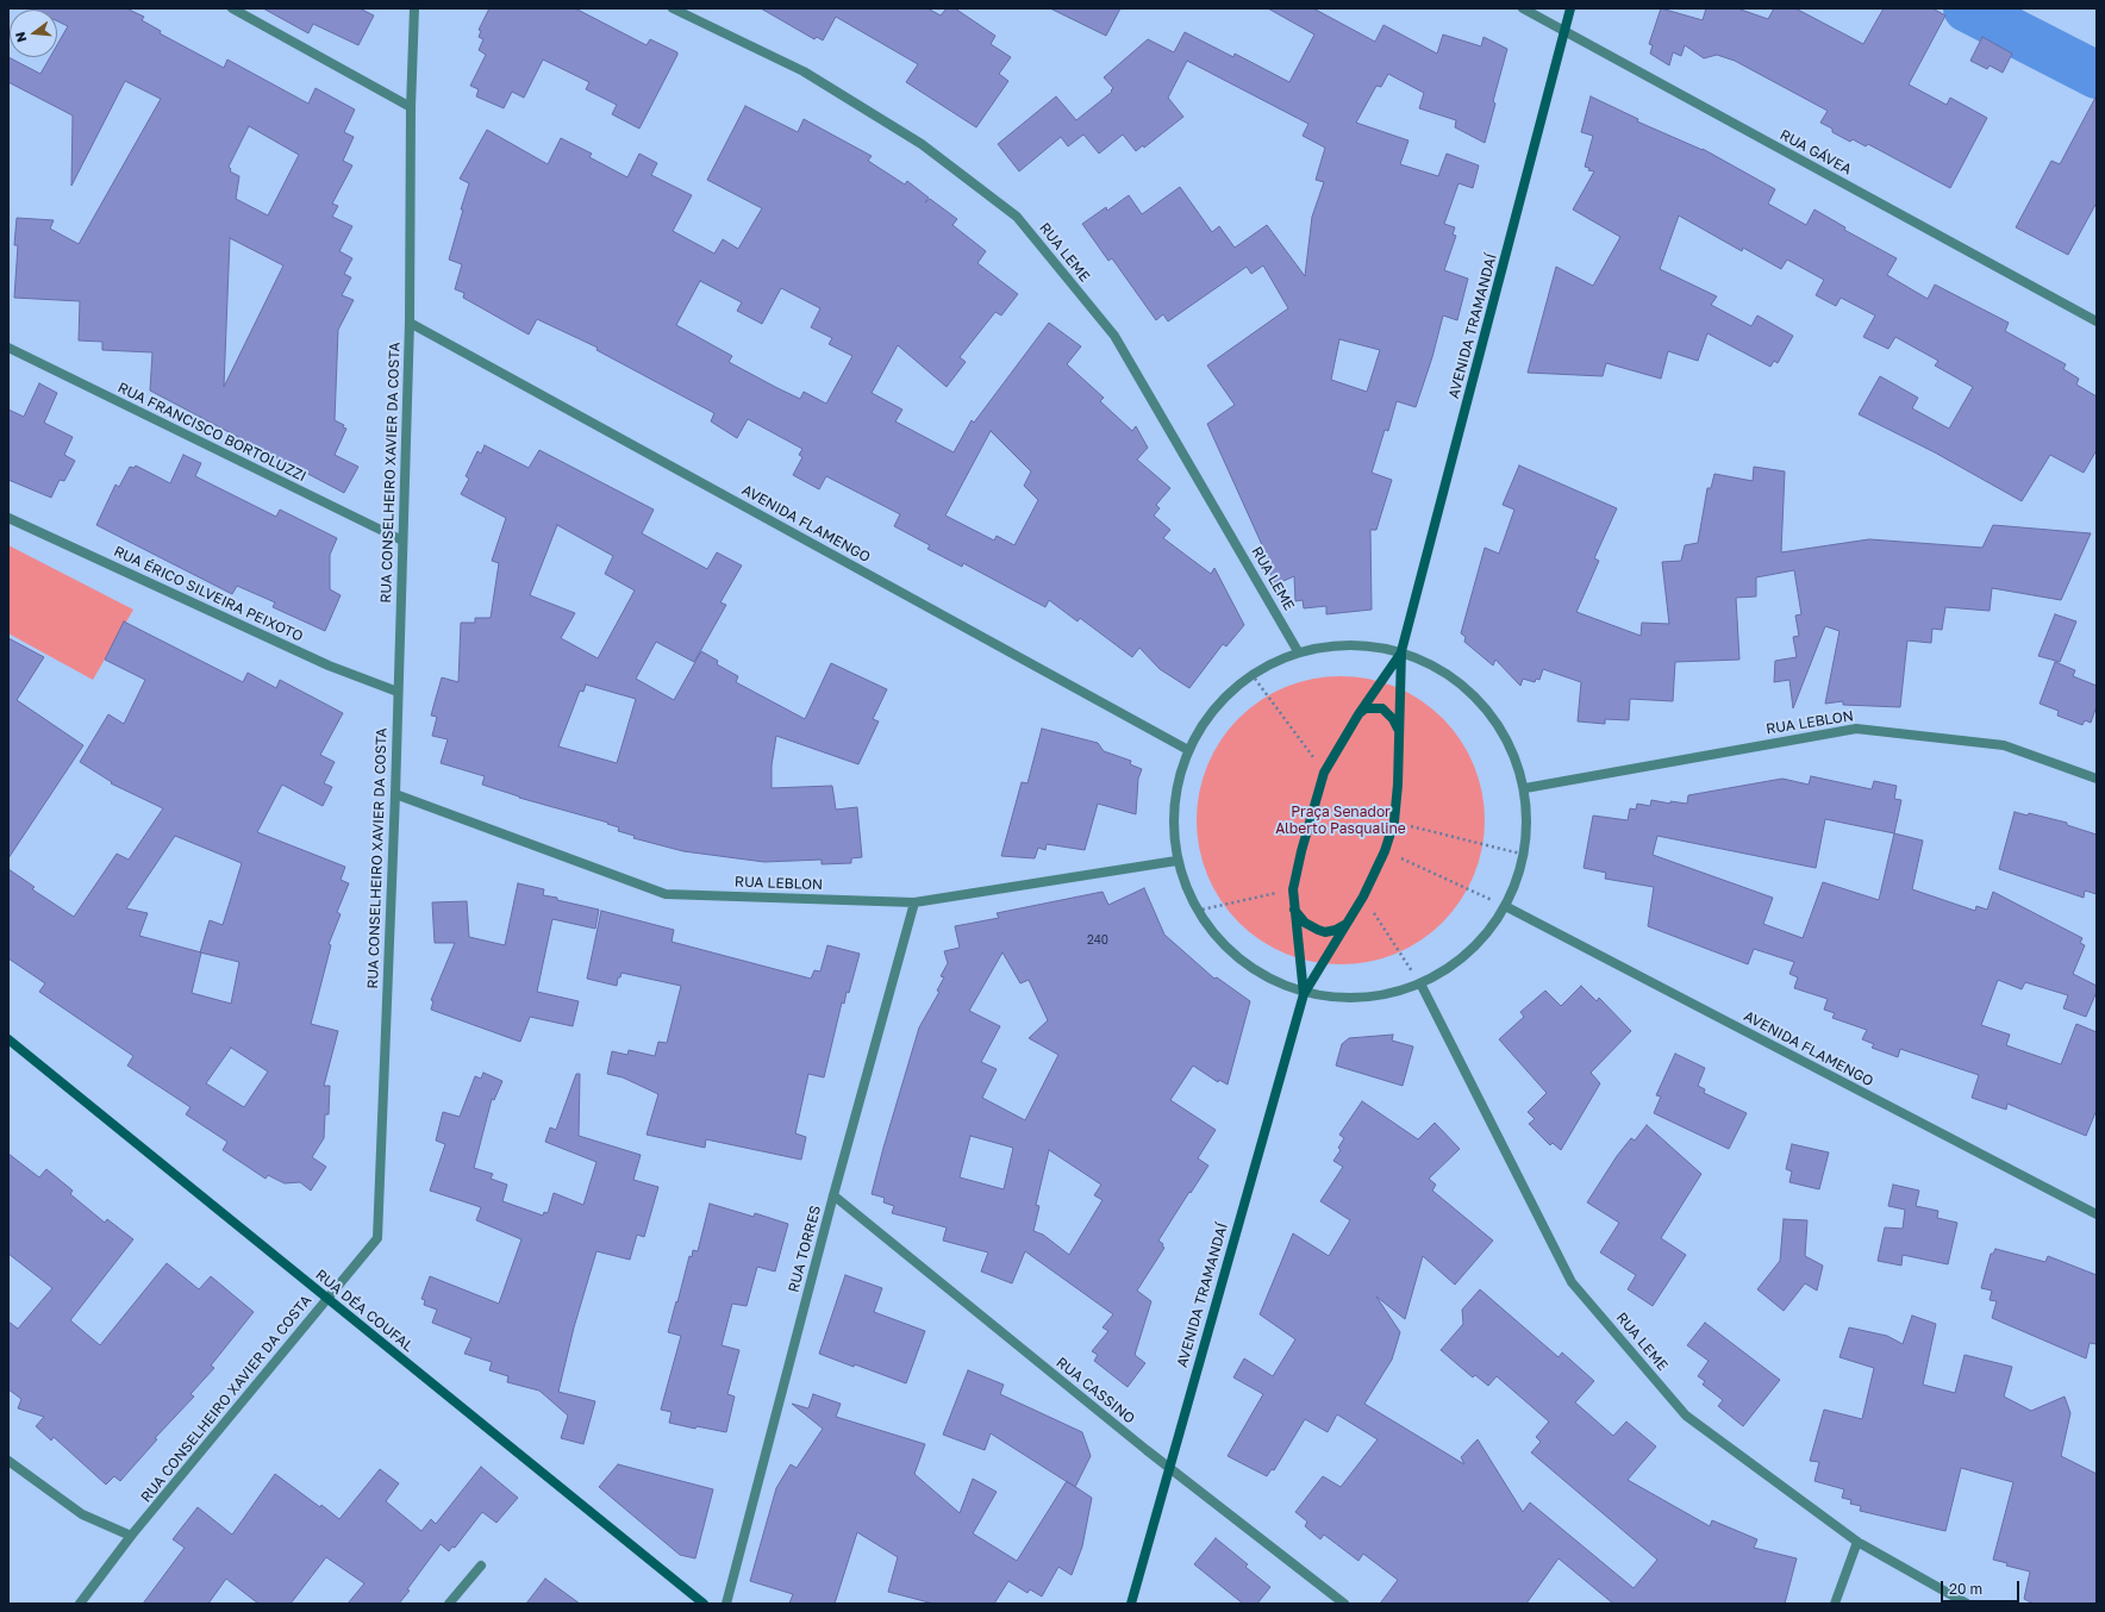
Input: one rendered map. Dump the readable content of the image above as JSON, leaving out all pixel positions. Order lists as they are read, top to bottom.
{
  "streets": {
    "main road": ["AVENIDA TRAMANDAÍ", "RUA DÉA COUFAL"],
    "street": [
      "RUA GÁVEA",
      "RUA LEME",
      "RUA FRANCISCO BORTOLUZZI",
      "RUA CONSELHEIRO XAVIER DA COSTA",
      "AVENIDA FLAMENGO",
      "RUA ÉRICO SILVEIRA PEIXOTO",
      "RUA LEBLON",
      "RUA TORRES",
      "RUA CASSINO"
    ]
  },
  "crossings": [
    ["RUA GÁVEA", "AVENIDA TRAMANDAÍ"],
    ["AVENIDA TRAMANDAÍ", "RUA CASSINO"],
    ["RUA FRANCISCO BORTOLUZZI", "RUA CONSELHEIRO XAVIER DA COSTA"],
    ["RUA CONSELHEIRO XAVIER DA COSTA", "AVENIDA FLAMENGO"],
    ["RUA CONSELHEIRO XAVIER DA COSTA", "RUA ÉRICO SILVEIRA PEIXOTO"],
    ["RUA CONSELHEIRO XAVIER DA COSTA", "RUA LEBLON"],
    ["RUA CONSELHEIRO XAVIER DA COSTA", "RUA DÉA COUFAL"],
    ["RUA LEBLON", "RUA TORRES"],
    ["RUA TORRES", "RUA CASSINO"]
  ],
  "parks": ["Praça Senador Alberto Pasqualine"],
  "house_numbers": ["240"],
  "scale_bar": "20 m",
  "north": "left"
}
